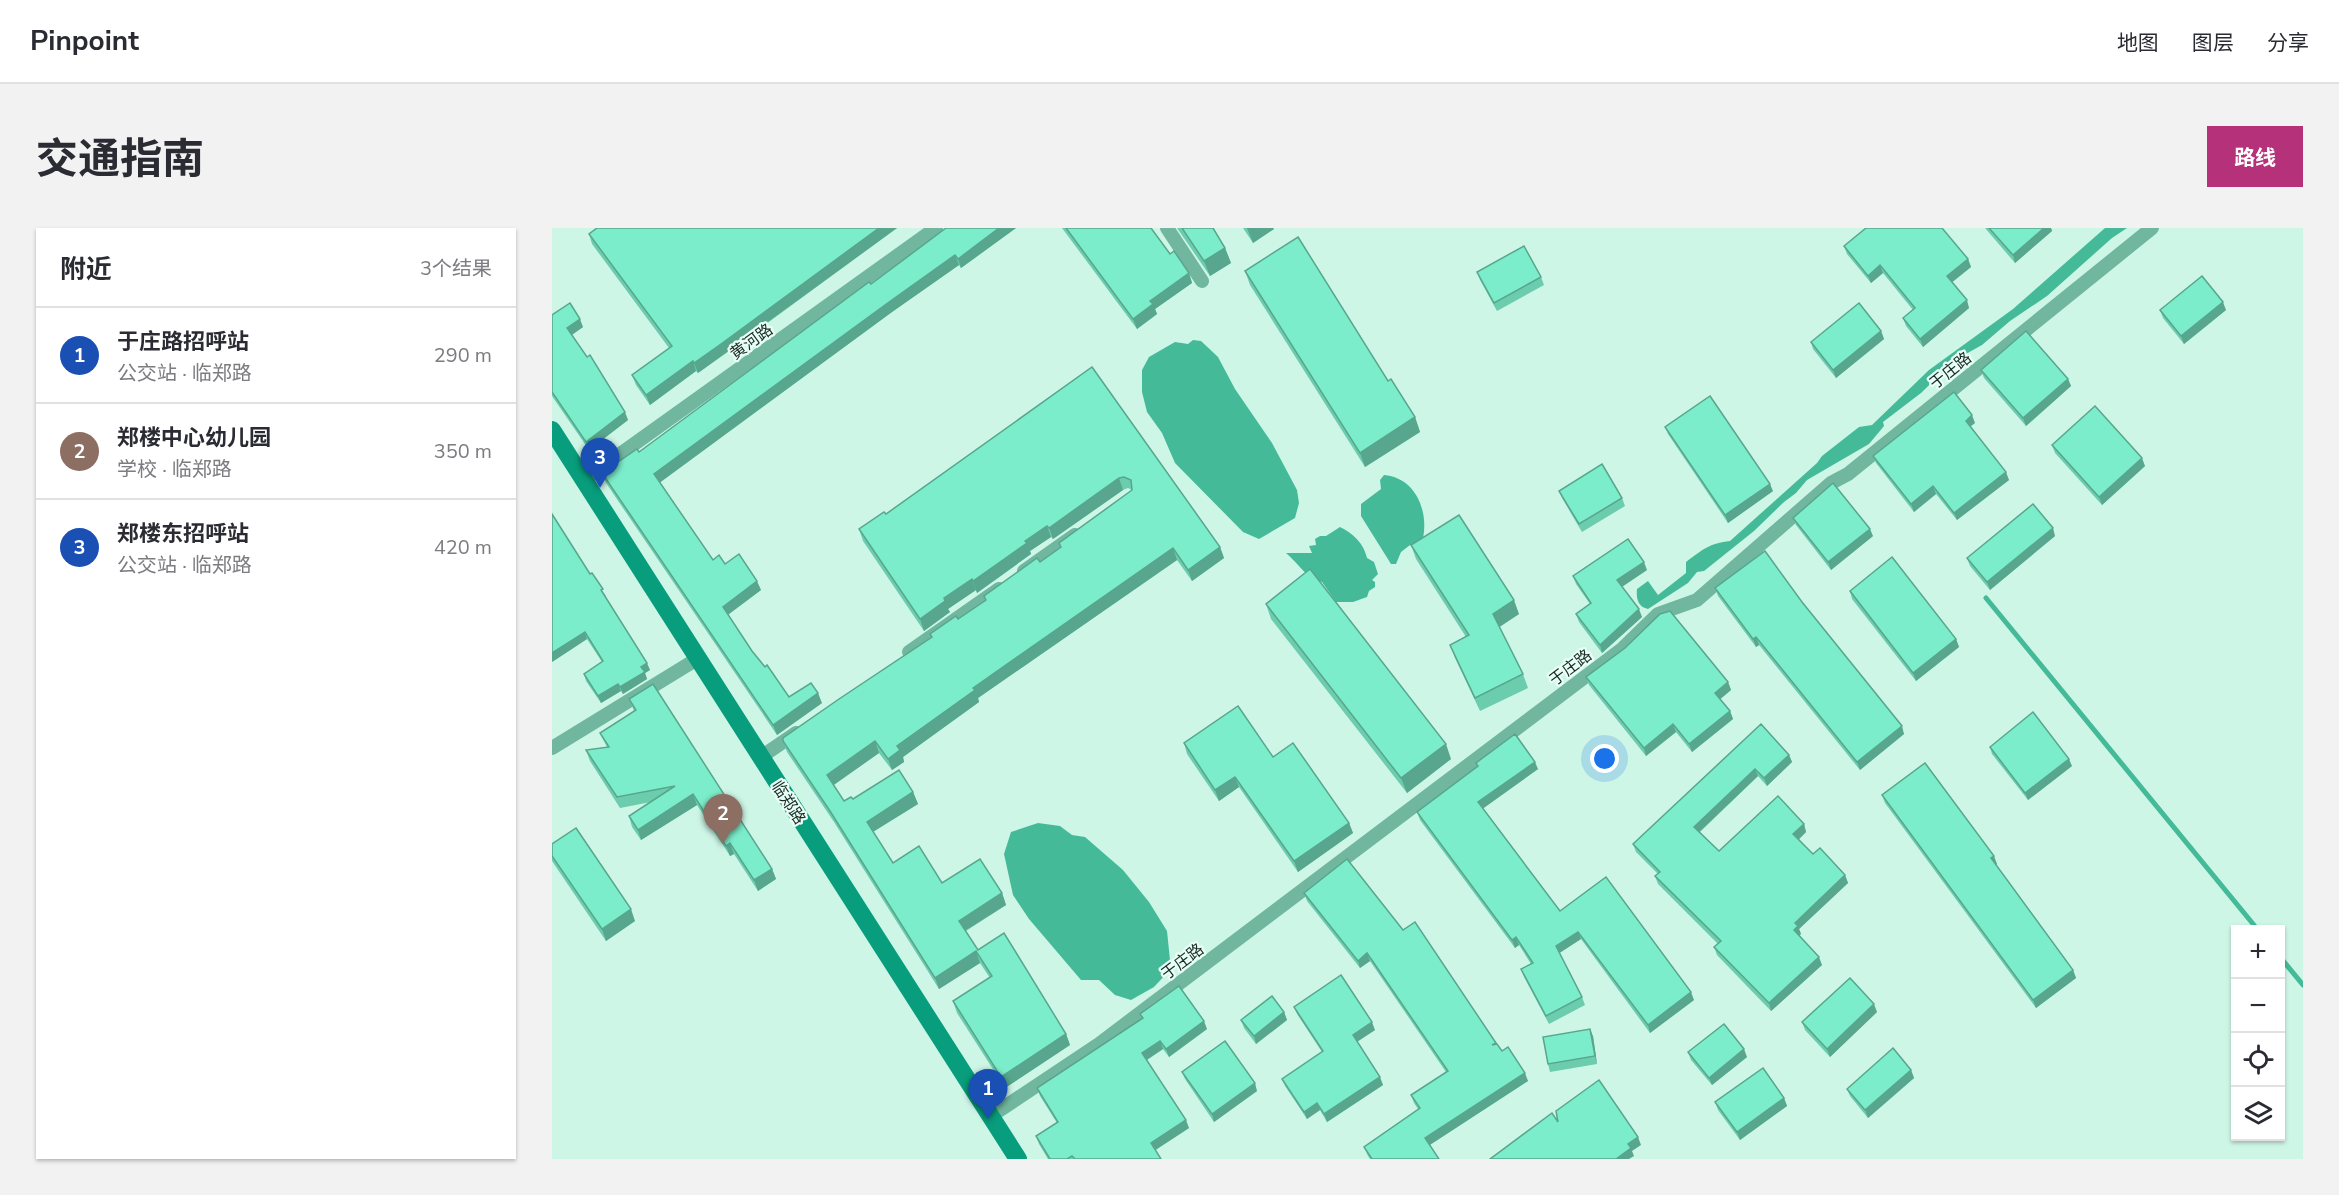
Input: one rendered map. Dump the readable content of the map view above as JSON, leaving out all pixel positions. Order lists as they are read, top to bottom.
{
  "streets": {
    "main road": ["临郑路"],
    "street": ["黄河路", "于庄路"]
  },
  "crossings": [
    ["黄河路", "临郑路"],
    ["于庄路", "临郑路"]
  ],
  "page": {
    "header": "Pinpoint",
    "nav": ["地图", "图层", "分享"],
    "title": "交通指南",
    "buttons": "路线",
    "heading": ["附近", "3个结果"],
    "list": [
      {
        "mark": "1",
        "name": "于庄路招呼站",
        "note": "公交站 · 临郑路",
        "value": "290 m"
      },
      {
        "mark": "2",
        "name": "郑楼中心幼儿园",
        "note": "学校 · 临郑路",
        "value": "350 m"
      },
      {
        "mark": "3",
        "name": "郑楼东招呼站",
        "note": "公交站 · 临郑路",
        "value": "420 m"
      }
    ],
    "pins": ["3", "2", "1"],
    "map_buttons": ["+", "−"]
  }
}
